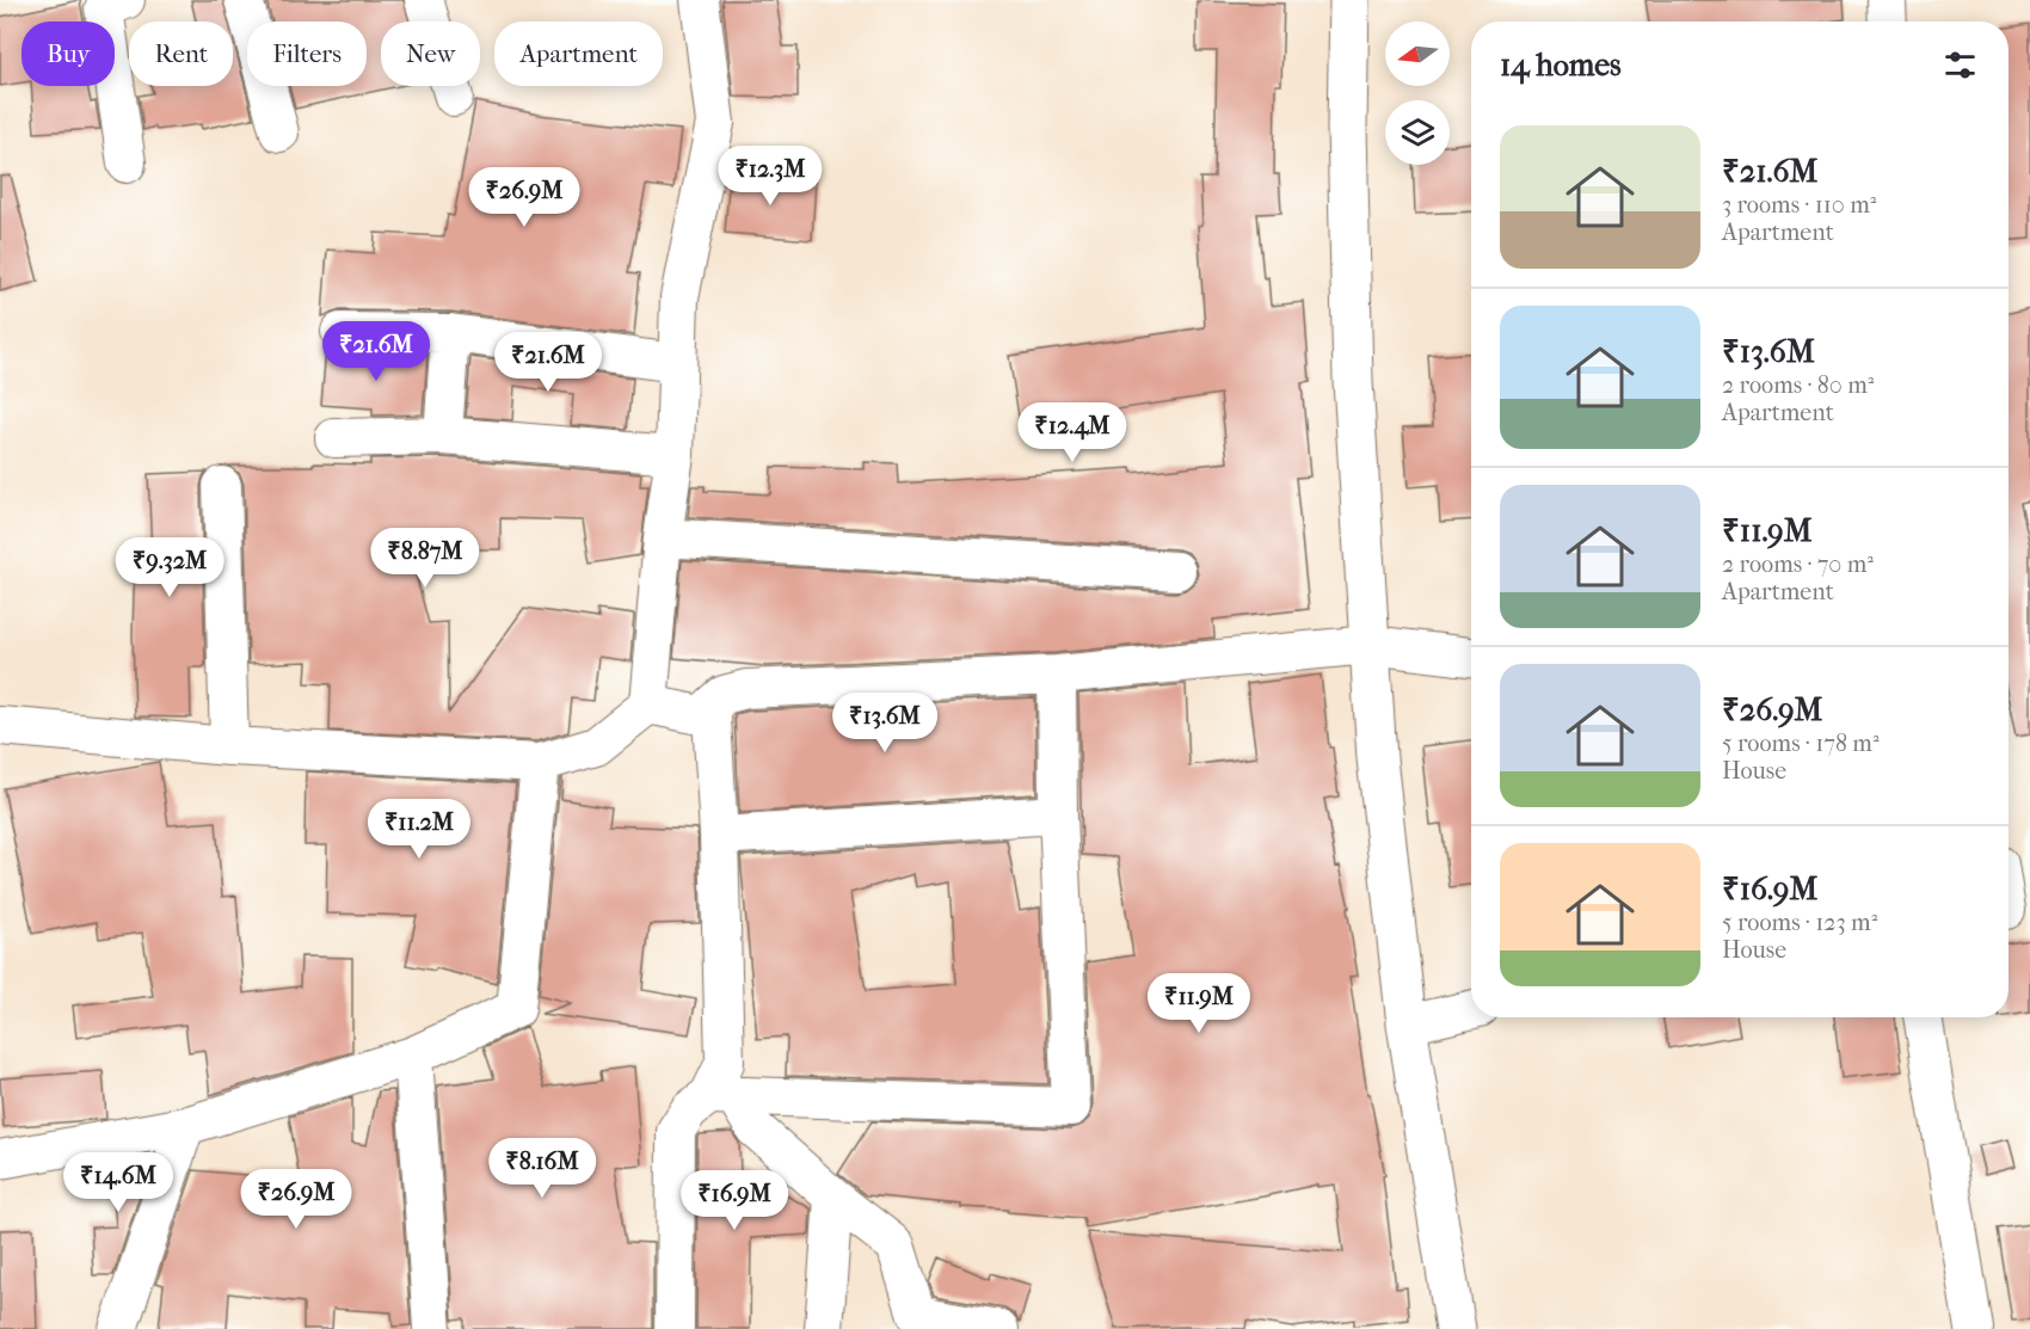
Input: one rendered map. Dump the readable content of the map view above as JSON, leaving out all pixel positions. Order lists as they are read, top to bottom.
{
  "north": "left",
  "page": {
    "chip": [
      "Buy",
      "Rent",
      "Filters",
      "New",
      "Apartment"
    ],
    "heading": "14 homes",
    "list": [
      {
        "name": "₹21.6M",
        "note": "3 rooms · 110 m² · Apartment"
      },
      {
        "name": "₹13.6M",
        "note": "2 rooms · 80 m² · Apartment"
      },
      {
        "name": "₹11.9M",
        "note": "2 rooms · 70 m² · Apartment"
      },
      {
        "name": "₹26.9M",
        "note": "5 rooms · 178 m² · House"
      },
      {
        "name": "₹16.9M",
        "note": "5 rooms · 123 m² · House"
      }
    ],
    "price": [
      "₹12.3M",
      "₹26.9M",
      "₹21.6M",
      "₹21.6M",
      "₹12.4M",
      "₹8.87M",
      "₹9.32M",
      "₹13.6M",
      "₹11.2M",
      "₹11.9M",
      "₹8.16M",
      "₹14.6M",
      "₹26.9M",
      "₹16.9M"
    ]
  }
}
